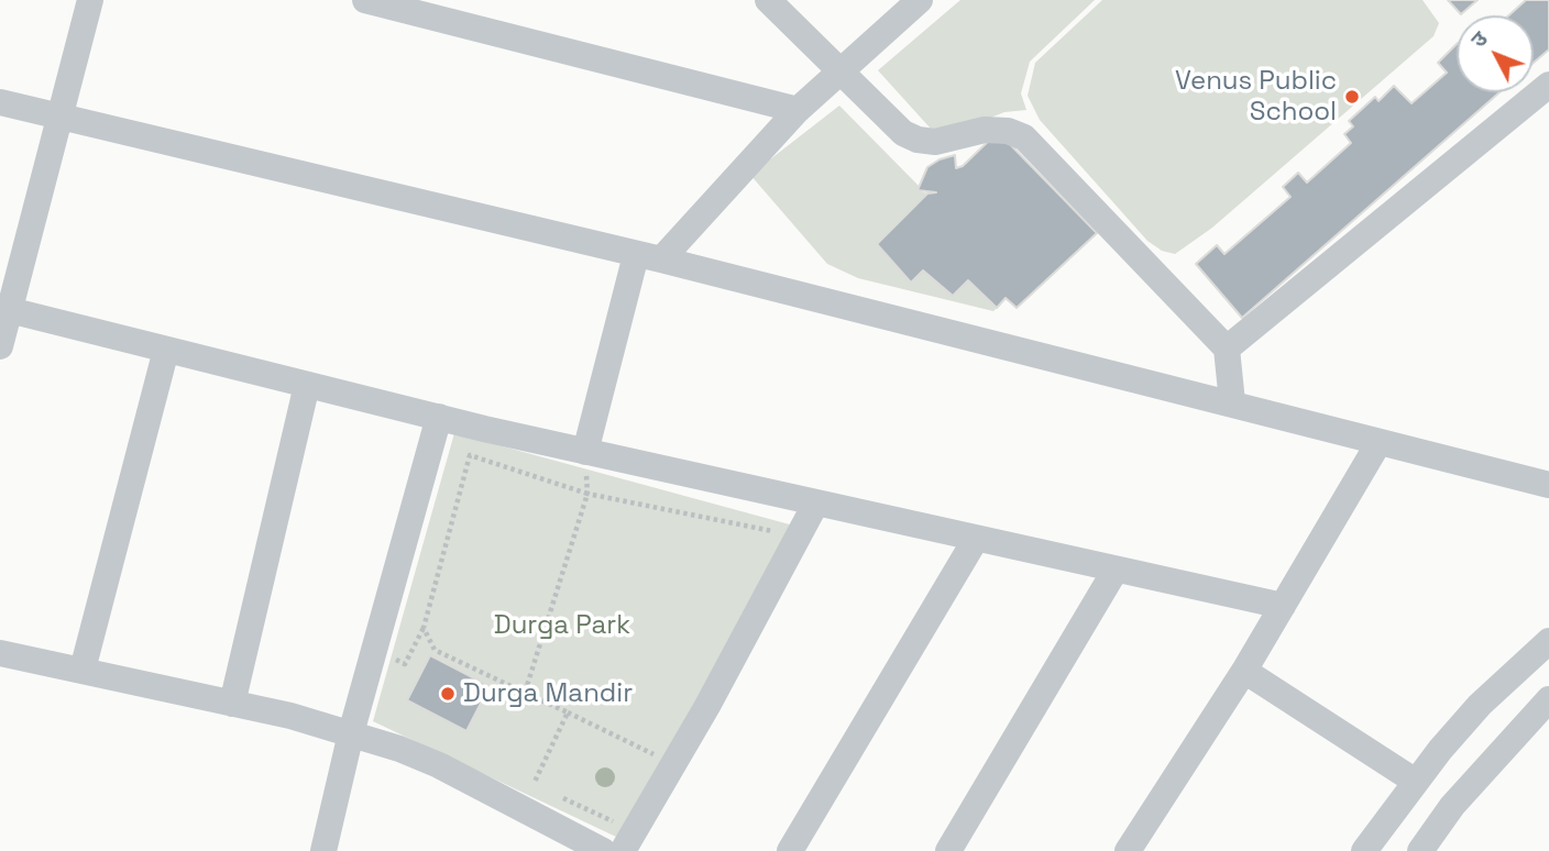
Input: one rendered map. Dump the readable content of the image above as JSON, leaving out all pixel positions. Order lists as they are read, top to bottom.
{
  "parks": ["Durga Park"],
  "places": ["Venus Public School", "Durga Mandir"],
  "north": "top left"
}
